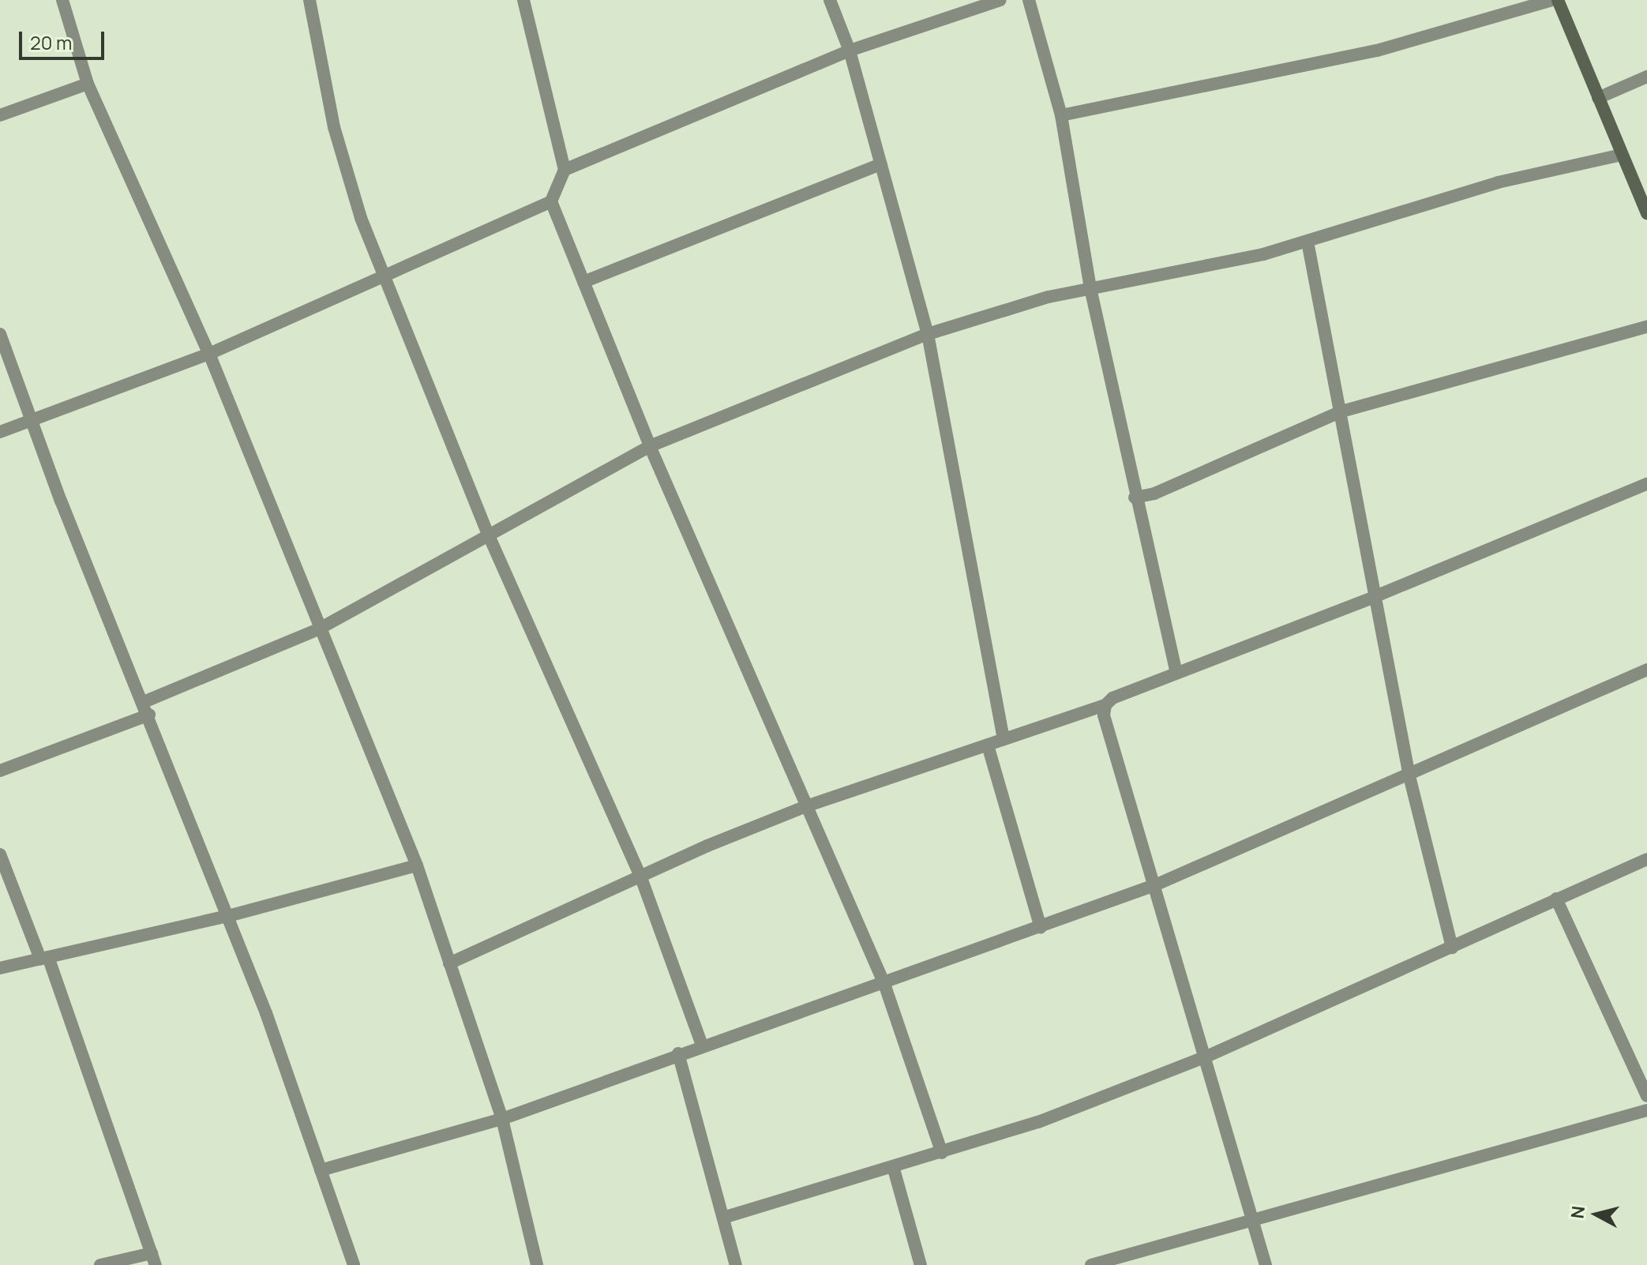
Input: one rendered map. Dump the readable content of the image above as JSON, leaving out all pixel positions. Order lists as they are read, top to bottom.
{
  "scale_bar": "20 m",
  "north": "left"
}
